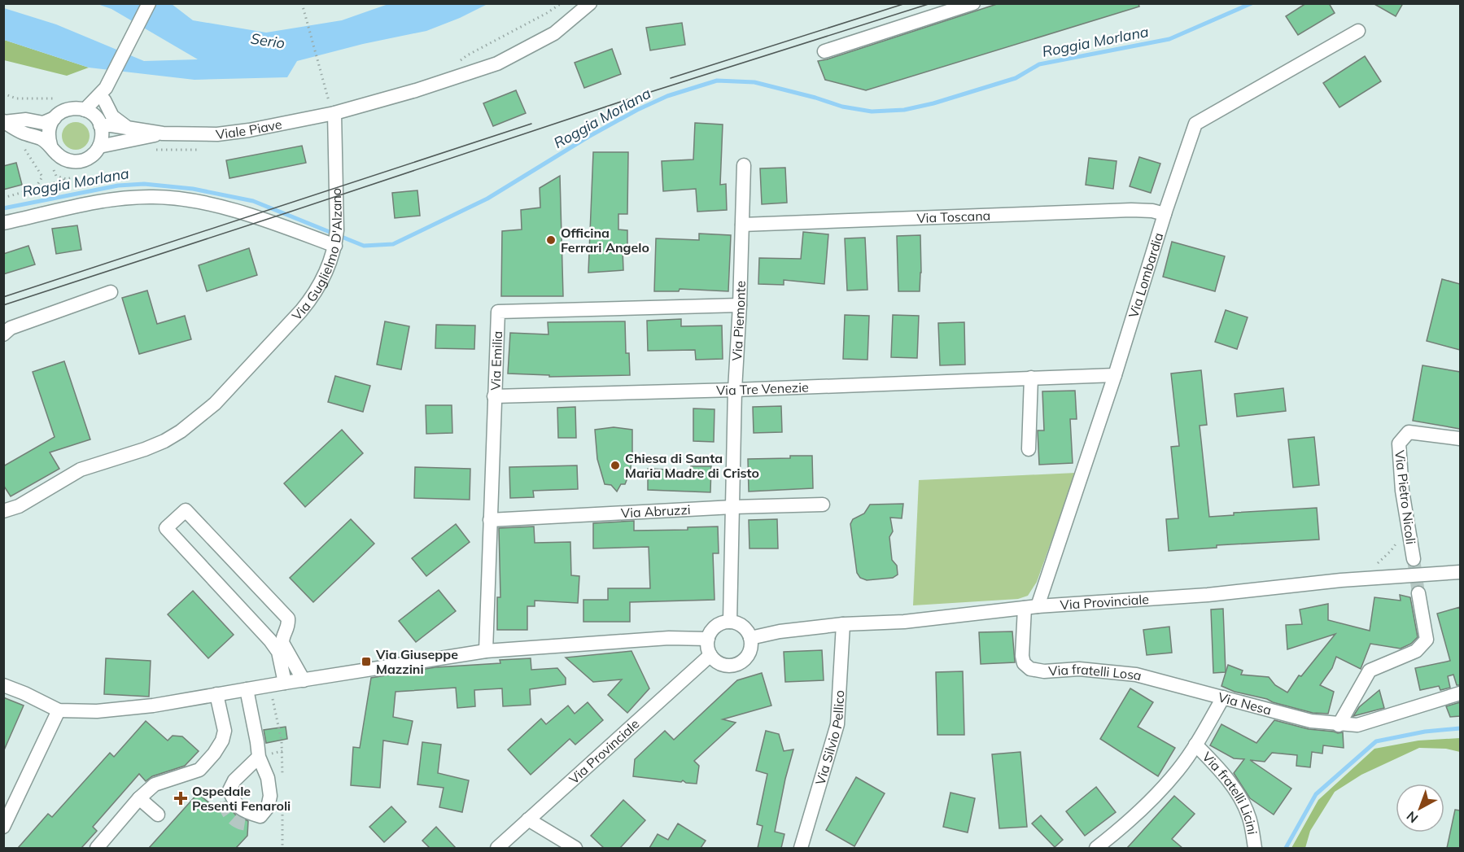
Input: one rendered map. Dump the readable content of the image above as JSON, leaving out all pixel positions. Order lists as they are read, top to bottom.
{
  "streets": {
    "street": [
      "Viale Piave",
      "Via Toscana",
      "Via Guglielmo D'Alzano",
      "Via Lombardia",
      "Via Piemonte",
      "Via Emilia",
      "Via Tre Venezie",
      "Via Pietro Nicoli",
      "Via Abruzzi",
      "Via Provinciale",
      "Via fratelli Losa",
      "Via Nesa",
      "Via Silvio Pellico",
      "Via fratelli Licini"
    ]
  },
  "crossings": [
    ["Viale Piave", "Via Guglielmo D'Alzano"],
    ["Via Toscana", "Via Lombardia"],
    ["Via Toscana", "Via Piemonte"],
    ["Via Lombardia", "Via Tre Venezie"],
    ["Via Lombardia", "Via Provinciale"],
    ["Via Lombardia", "Via fratelli Losa"],
    ["Via Piemonte", "Via Emilia"],
    ["Via Piemonte", "Via Tre Venezie"],
    ["Via Piemonte", "Via Abruzzi"],
    ["Via Piemonte", "Via Provinciale"],
    ["Via Emilia", "Via Tre Venezie"],
    ["Via Emilia", "Via Abruzzi"],
    ["Via Provinciale", "Via fratelli Losa"],
    ["Via Provinciale", "Via Silvio Pellico"],
    ["Via fratelli Losa", "Via Nesa"],
    ["Via Nesa", "Via fratelli Licini"]
  ],
  "water": ["Serio", "Roggia Morlana"],
  "places": {
    "other": ["Officina Ferrari Angelo", "Chiesa di Santa Maria Madre di Cristo"],
    "transit": ["Via Giuseppe Mazzini"],
    "health": ["Ospedale Pesenti Fenaroli"]
  },
  "north": "bottom left"
}
